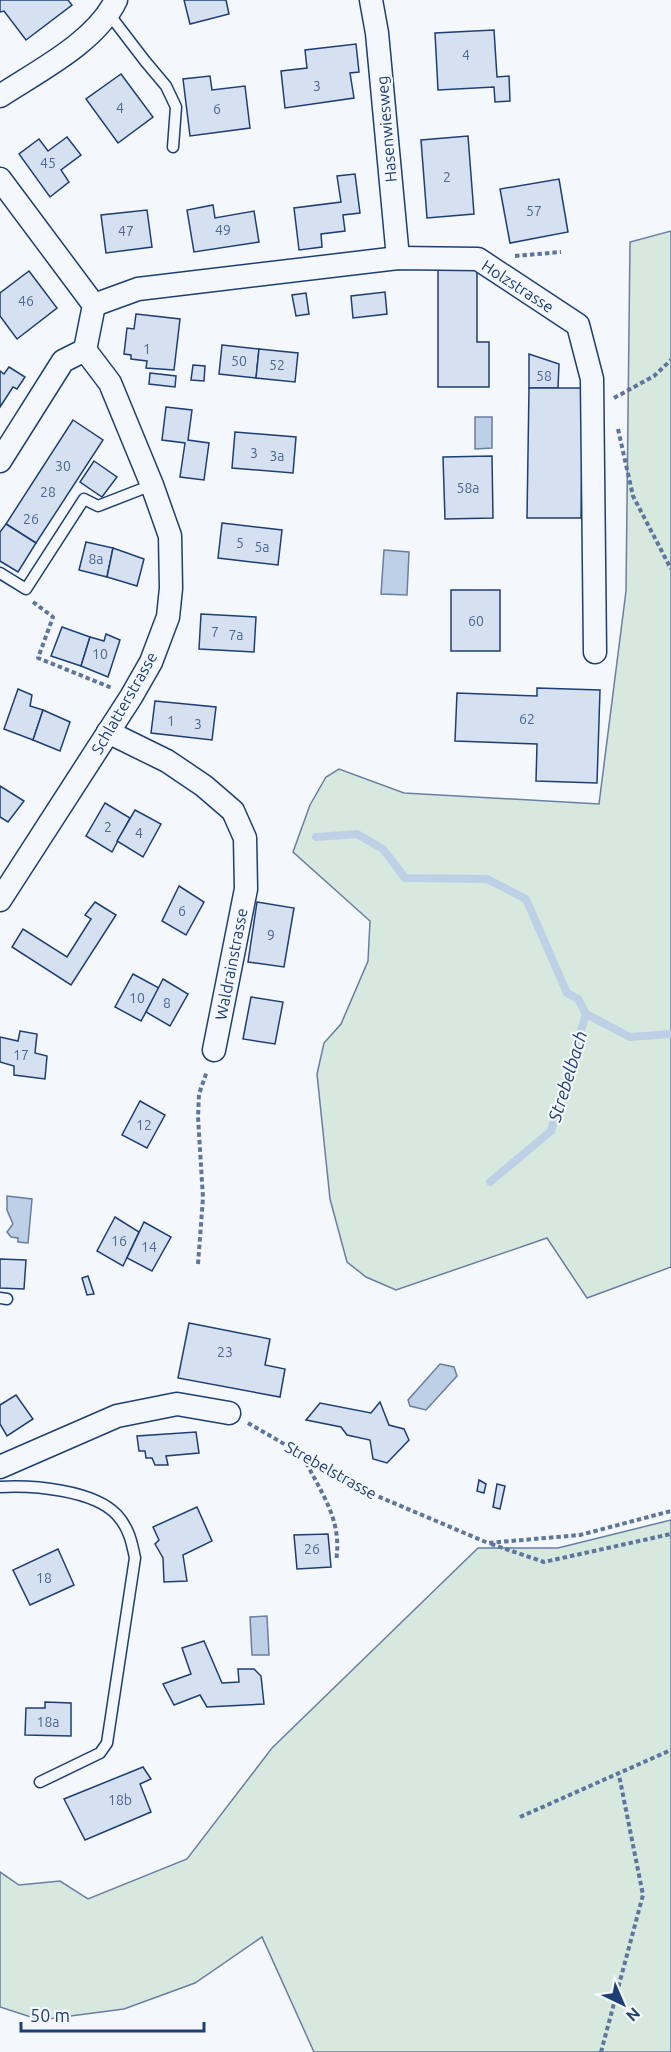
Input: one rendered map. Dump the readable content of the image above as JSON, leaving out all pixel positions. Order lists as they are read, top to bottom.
{
  "streets": {
    "street": [
      "Hasenwiesweg",
      "Holzstrasse",
      "Schlatterstrasse",
      "Waldrainstrasse"
    ],
    "path": ["Strebelstrasse"]
  },
  "crossings": [
    ["Hasenwiesweg", "Holzstrasse"],
    ["Schlatterstrasse", "Waldrainstrasse"]
  ],
  "water": ["Strebelbach"],
  "house_numbers": [
    "4",
    "3",
    "4",
    "6",
    "45",
    "2",
    "57",
    "49",
    "47",
    "46",
    "1",
    "50",
    "52",
    "58",
    "3",
    "3a",
    "30",
    "58a",
    "28",
    "26",
    "5",
    "5a",
    "8a",
    "60",
    "7",
    "7a",
    "10",
    "62",
    "1",
    "3",
    "2",
    "4",
    "6",
    "9",
    "10",
    "8",
    "17",
    "12",
    "16",
    "14",
    "23",
    "26",
    "18",
    "18a",
    "18b"
  ],
  "scale_bar": "50 m",
  "north": "bottom right"
}
